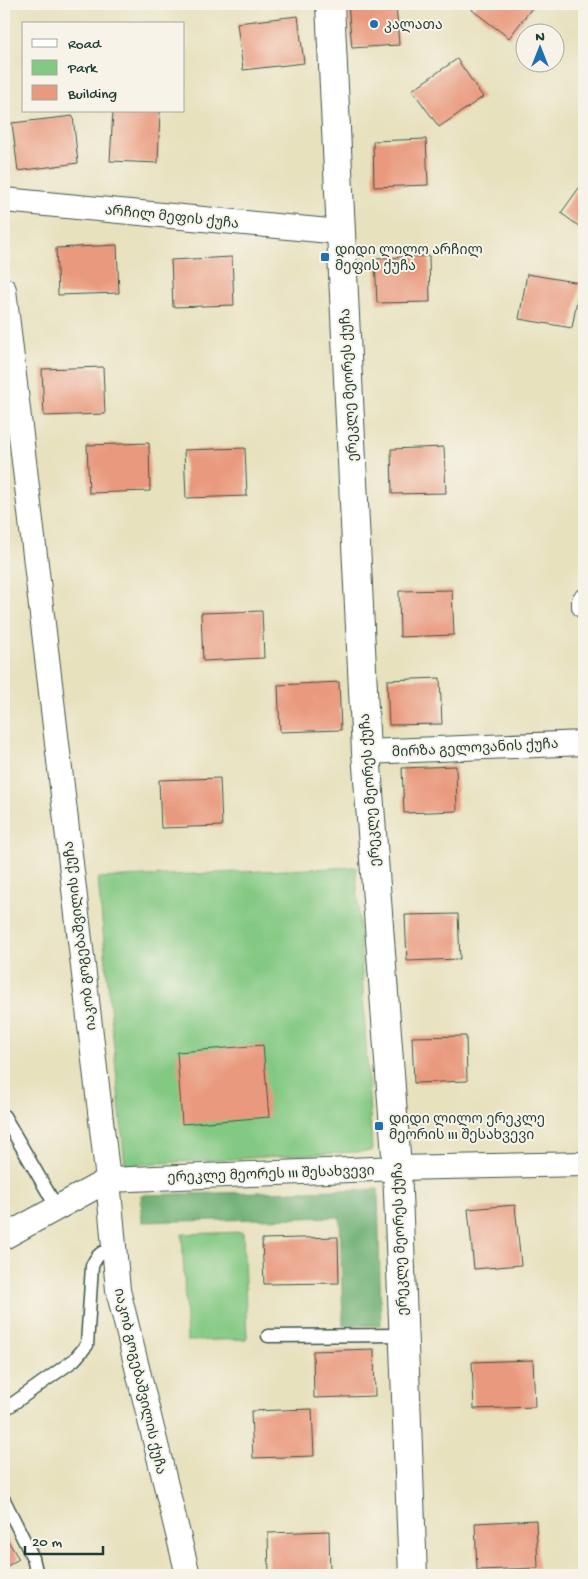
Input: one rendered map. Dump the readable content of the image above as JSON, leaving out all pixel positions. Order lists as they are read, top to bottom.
{
  "streets": {
    "street": [
      "არჩილ მეფის ქუჩა",
      "ერეკლე მეორეს ქუჩა",
      "მირზა გელოვანის ქუჩა",
      "იაკობ გოგებაშვილის ქუჩა",
      "ერეკლე მეორეს III შესახვევი"
    ]
  },
  "crossings": [
    ["არჩილ მეფის ქუჩა", "ერეკლე მეორეს ქუჩა"],
    ["ერეკლე მეორეს ქუჩა", "მირზა გელოვანის ქუჩა"],
    ["ერეკლე მეორეს ქუჩა", "ერეკლე მეორეს III შესახვევი"],
    ["იაკობ გოგებაშვილის ქუჩა", "ერეკლე მეორეს III შესახვევი"]
  ],
  "places": {
    "other": ["კალათა"],
    "transit": ["დიდი ლილო არჩილ მეფის ქუჩა", "დიდი ლილო ერეკლე მეორის III შესახვევი"]
  },
  "legend": ["Road", "Park", "Building"],
  "scale_bar": "20 m",
  "north": "top"
}
